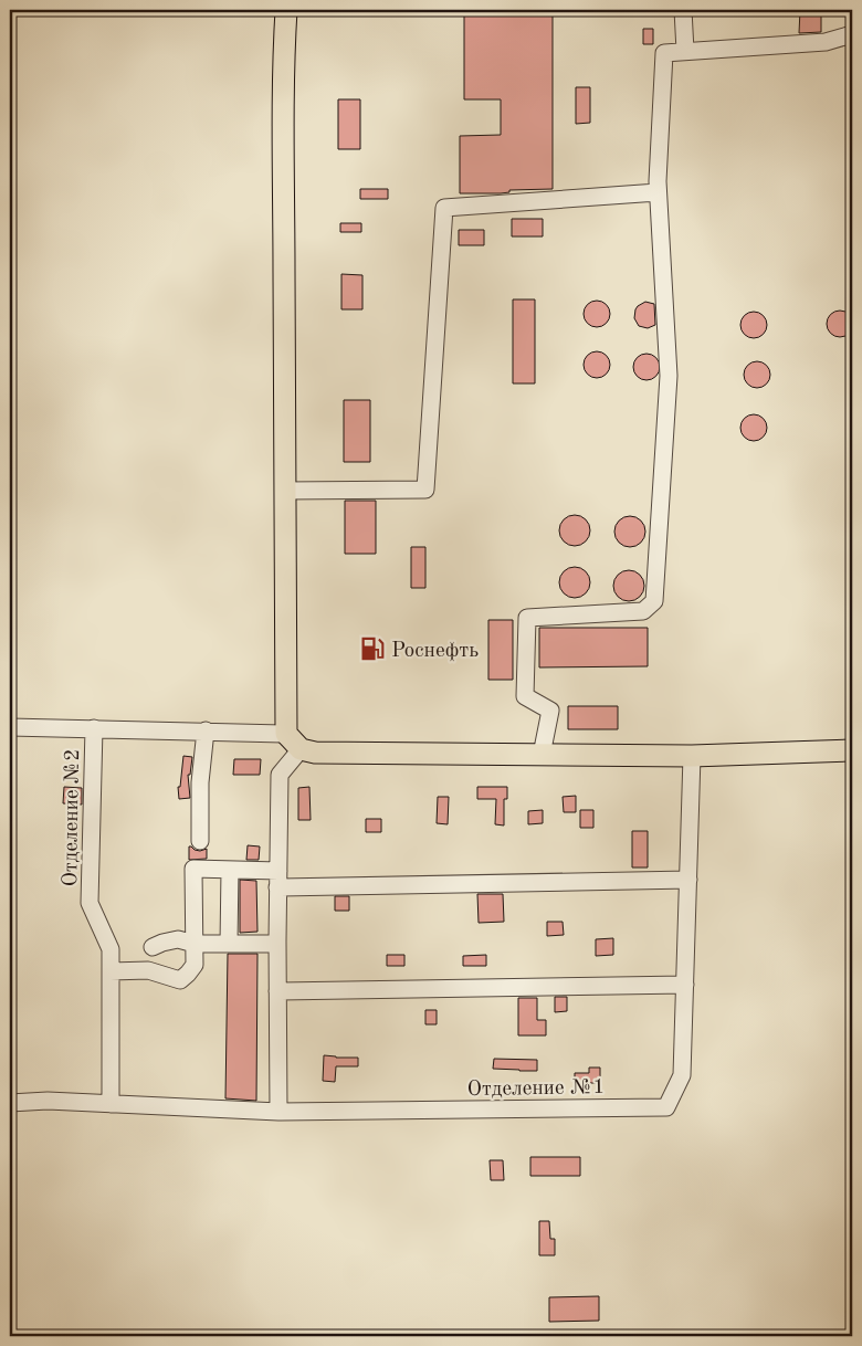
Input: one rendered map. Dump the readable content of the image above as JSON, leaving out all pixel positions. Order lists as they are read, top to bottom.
{
  "streets": {
    "street": ["Отделение №2", "Отделение №1"]
  },
  "places": {
    "fuel station": ["Роснефть"]
  }
}
